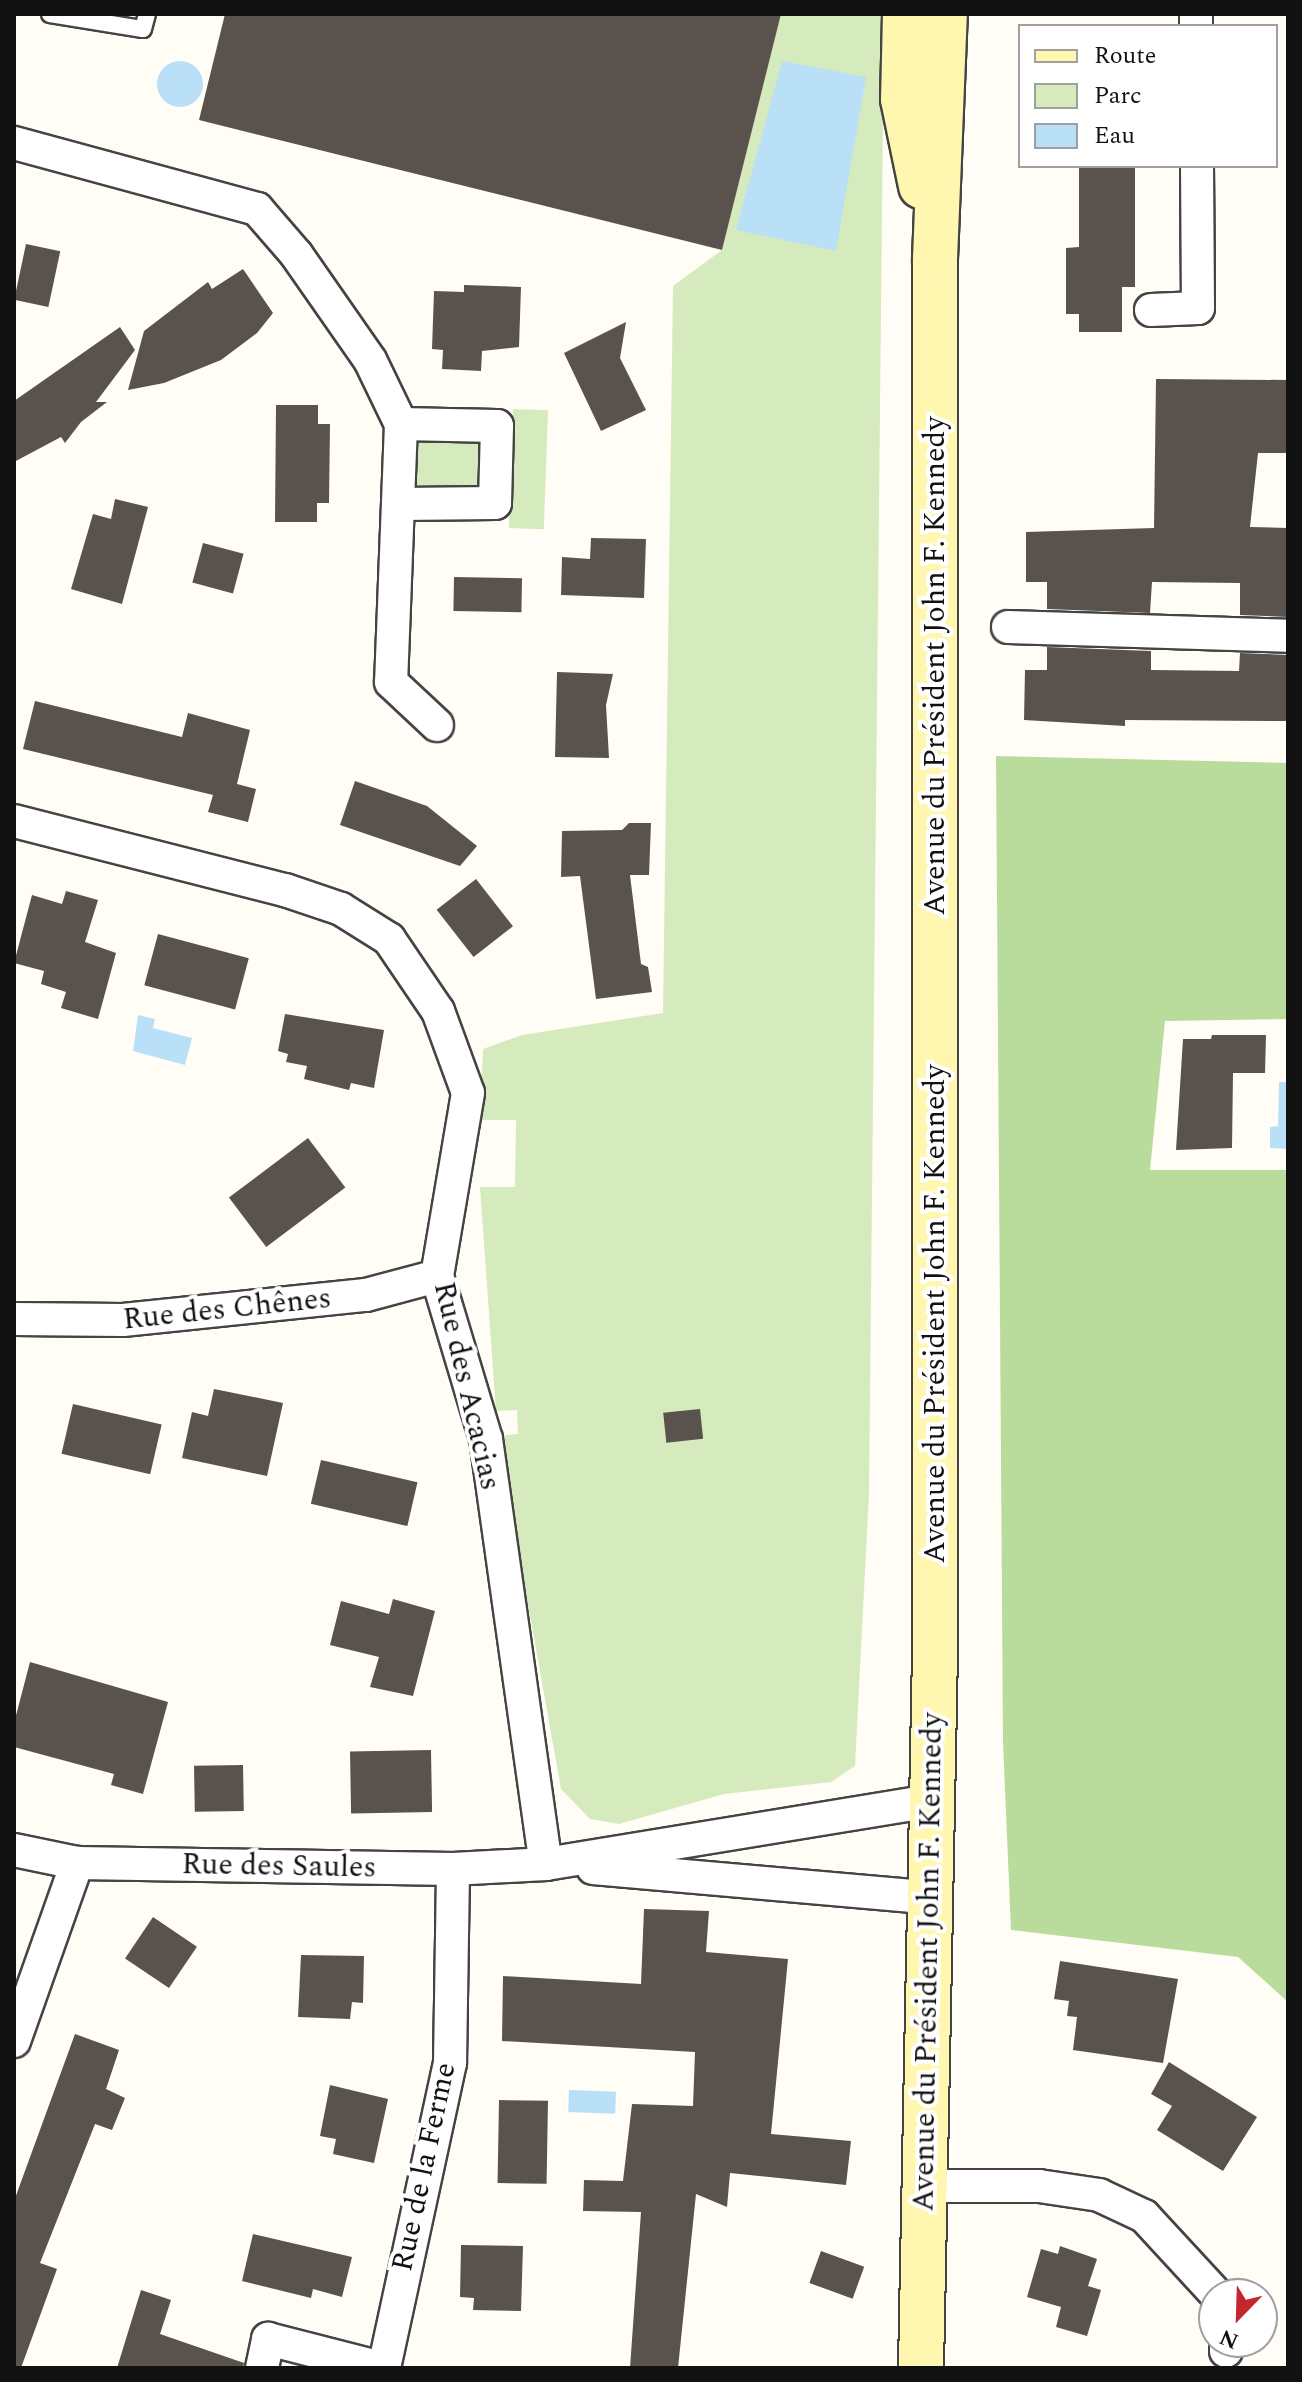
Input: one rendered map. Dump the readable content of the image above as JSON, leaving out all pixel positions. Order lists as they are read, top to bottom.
{
  "streets": {
    "main road": ["Avenue du Président John F. Kennedy"],
    "street": [
      "Rue des Chênes",
      "Rue des Acacias",
      "Rue des Saules",
      "Rue de la Ferme"
    ]
  },
  "crossings": [
    ["Avenue du Président John F. Kennedy", "Rue des Saules"],
    ["Rue des Chênes", "Rue des Acacias"],
    ["Rue des Acacias", "Rue des Saules"],
    ["Rue des Saules", "Rue de la Ferme"]
  ],
  "legend": ["Route", "Parc", "Eau"],
  "north": "bottom left"
}
